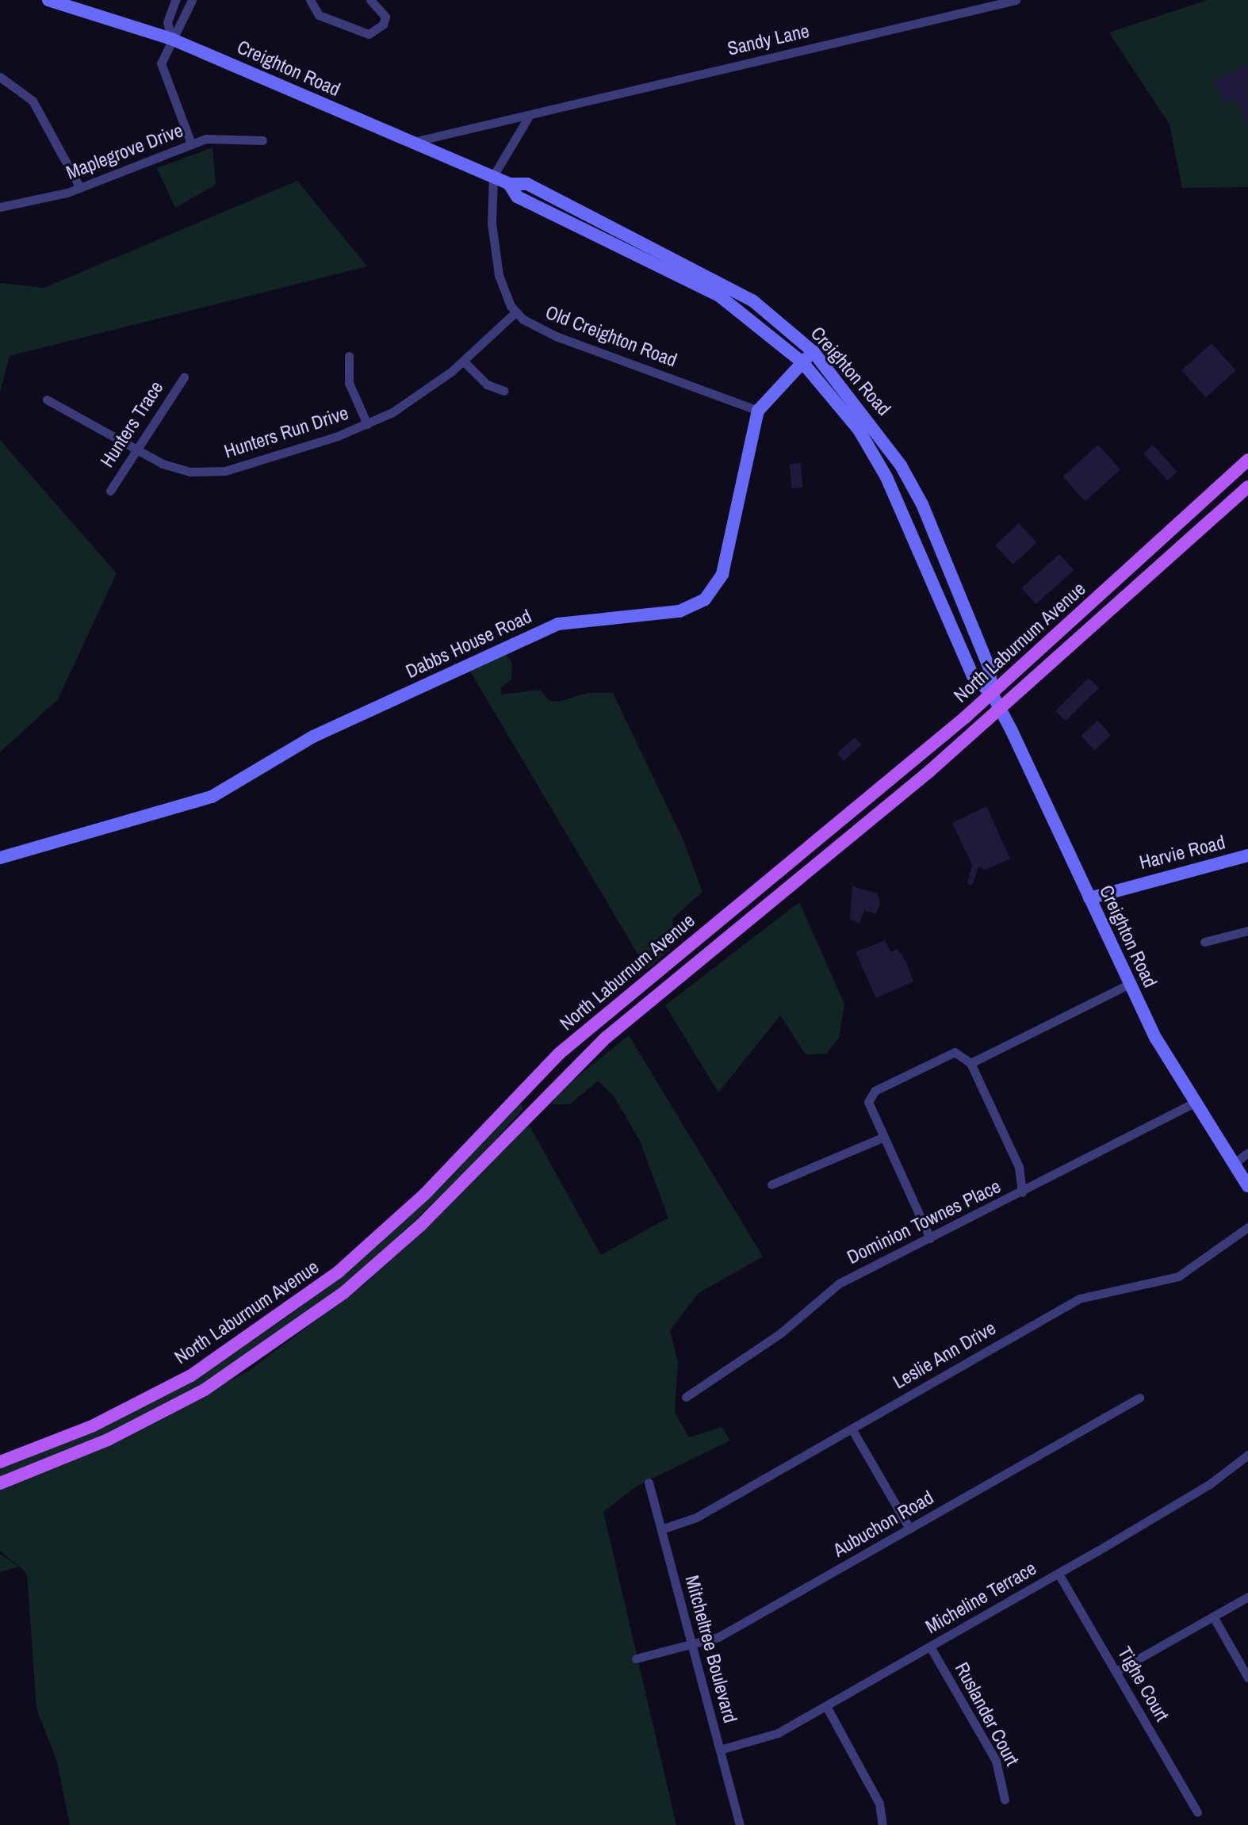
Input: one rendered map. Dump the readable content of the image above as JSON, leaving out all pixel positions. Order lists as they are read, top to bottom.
{
  "streets": {
    "main road": [
      "Creighton Road",
      "North Laburnum Avenue",
      "Dabbs House Road",
      "Harvie Road"
    ],
    "street": [
      "Sandy Lane",
      "Maplegrove Drive",
      "Old Creighton Road",
      "Hunters Trace",
      "Hunters Run Drive",
      "Dominion Townes Place",
      "Leslie Ann Drive",
      "Aubuchon Road",
      "Micheline Terrace",
      "Mitcheltree Boulevard",
      "Tighe Court",
      "Ruslander Court"
    ]
  },
  "crossings": [
    ["Sandy Lane", "Creighton Road"],
    ["Creighton Road", "Old Creighton Road"],
    ["Creighton Road", "North Laburnum Avenue"],
    ["Creighton Road", "Harvie Road"],
    ["Creighton Road", "Dominion Townes Place"],
    ["Old Creighton Road", "Hunters Run Drive"],
    ["Old Creighton Road", "Dabbs House Road"],
    ["Hunters Trace", "Hunters Run Drive"],
    ["Leslie Ann Drive", "Mitcheltree Boulevard"],
    ["Aubuchon Road", "Mitcheltree Boulevard"],
    ["Micheline Terrace", "Mitcheltree Boulevard"],
    ["Micheline Terrace", "Tighe Court"],
    ["Micheline Terrace", "Ruslander Court"]
  ]
}
